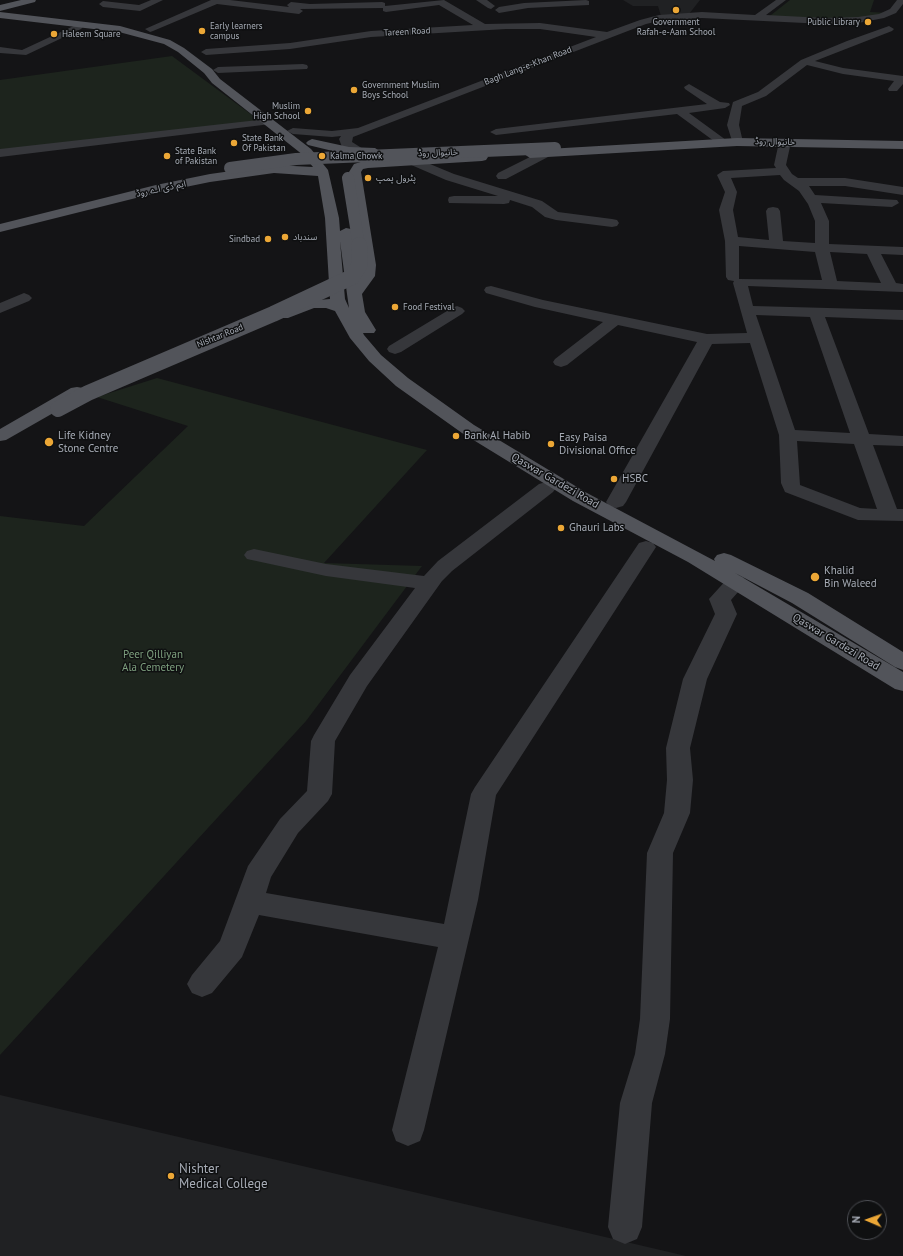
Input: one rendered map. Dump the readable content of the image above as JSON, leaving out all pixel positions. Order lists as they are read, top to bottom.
{
  "streets": {
    "main road": [
      "خانیوال روڈ",
      "ایم ڈی اے روڈ",
      "Nishtar Road",
      "Qaswar Gardezi Road"
    ],
    "street": ["Tareen Road", "Bagh Lang-e-Khan Road"]
  },
  "crossings": [
    ["Tareen Road", "Bagh Lang-e-Khan Road"],
    ["خانیوال روڈ", "ایم ڈی اے روڈ"],
    ["ایم ڈی اے روڈ", "Qaswar Gardezi Road"]
  ],
  "parks": ["Peer Qilliyan Ala Cemetery"],
  "places": [
    "Government Rafah-e-Aam School",
    "Public Library",
    "Early learners campus",
    "Haleem Square",
    "Government Muslim Boys School",
    "Muslim High School",
    "State Bank Of Pakistan",
    "State Bank of Pakistan",
    "Kalma Chowk",
    "پٹرول پمپ",
    "سندباد",
    "Sindbad",
    "Food Festival",
    "Bank Al Habib",
    "Life Kidney Stone Centre",
    "Easy Paisa Divisional Office",
    "HSBC",
    "Ghauri Labs",
    "Khalid Bin Waleed",
    "Nishter Medical College"
  ],
  "north": "left"
}
